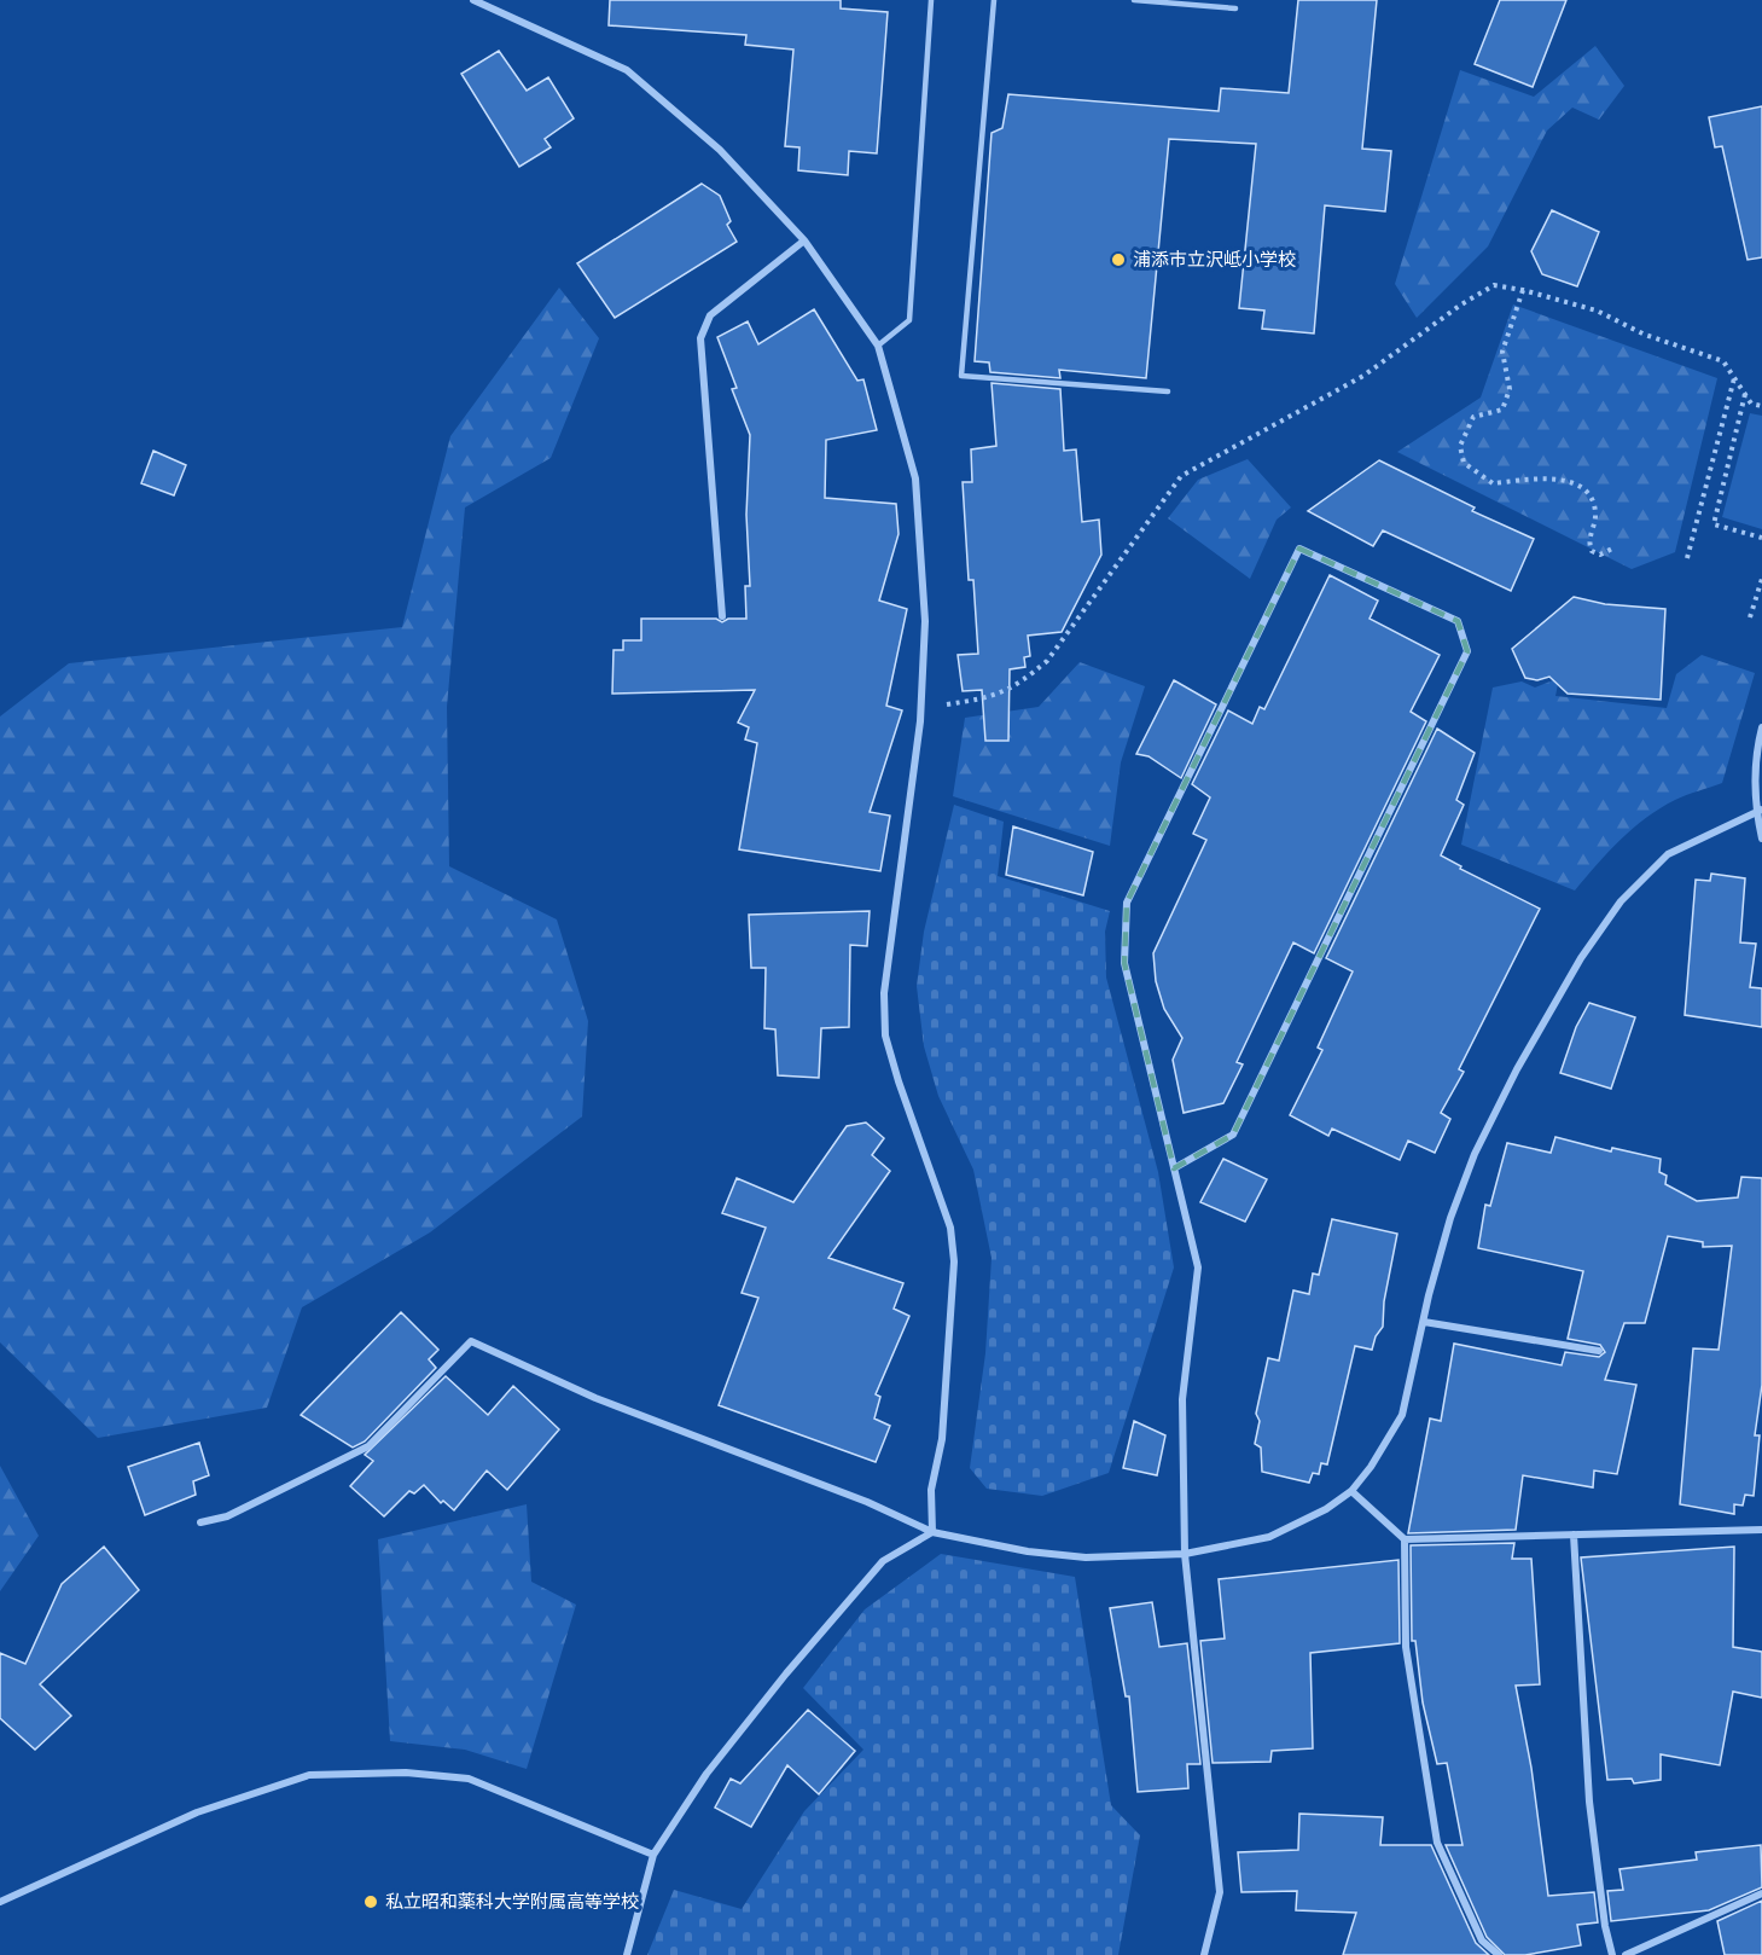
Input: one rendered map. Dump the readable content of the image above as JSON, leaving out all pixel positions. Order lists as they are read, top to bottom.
{
  "places": ["浦添市立沢岻小学校", "私立昭和薬科大学附属高等学校"]
}
